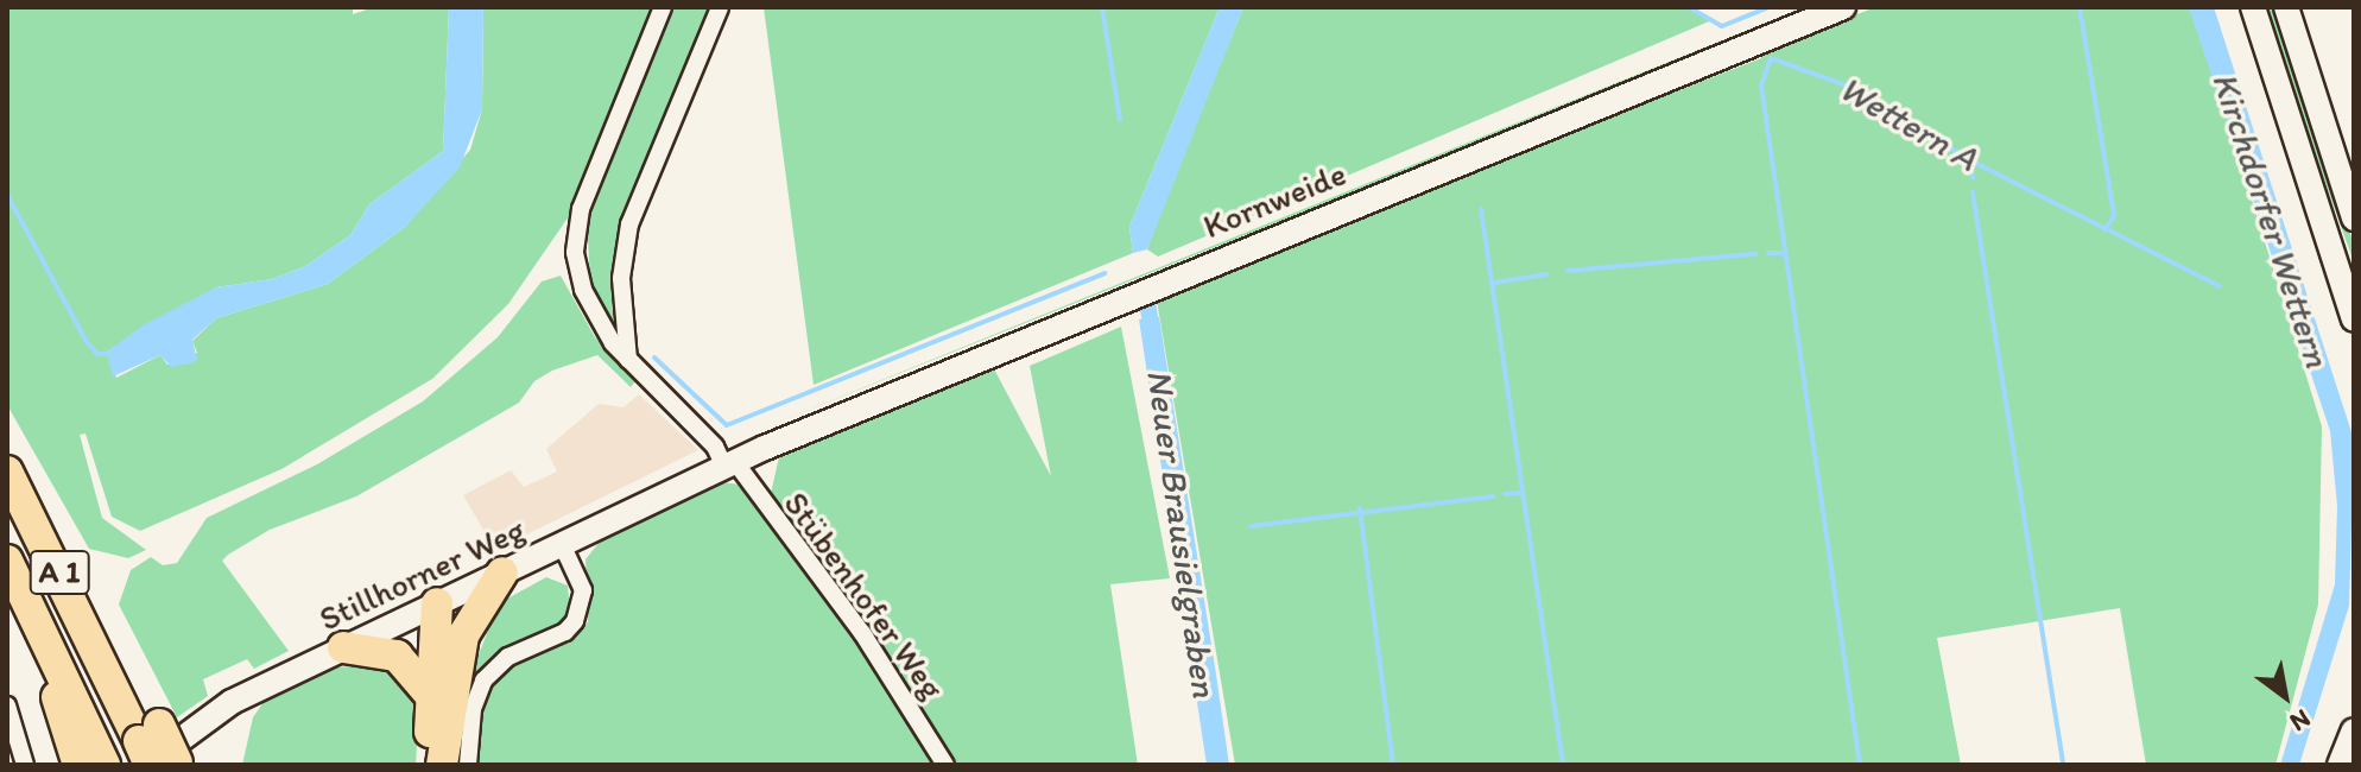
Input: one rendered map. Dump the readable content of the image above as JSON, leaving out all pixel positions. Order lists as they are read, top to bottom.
{
  "streets": {
    "highway": ["A 1"],
    "main road": ["Kornweide", "Stillhorner Weg"],
    "street": ["Stübenhofer Weg"]
  },
  "crossings": [
    ["Kornweide", "Stillhorner Weg"],
    ["Kornweide", "Stübenhofer Weg"],
    ["A 1", "Stillhorner Weg"],
    ["Stillhorner Weg", "Stübenhofer Weg"]
  ],
  "water": ["Wettern A", "Kirchdorfer Wettern", "Neuer Brausielgraben"],
  "north": "bottom right"
}
